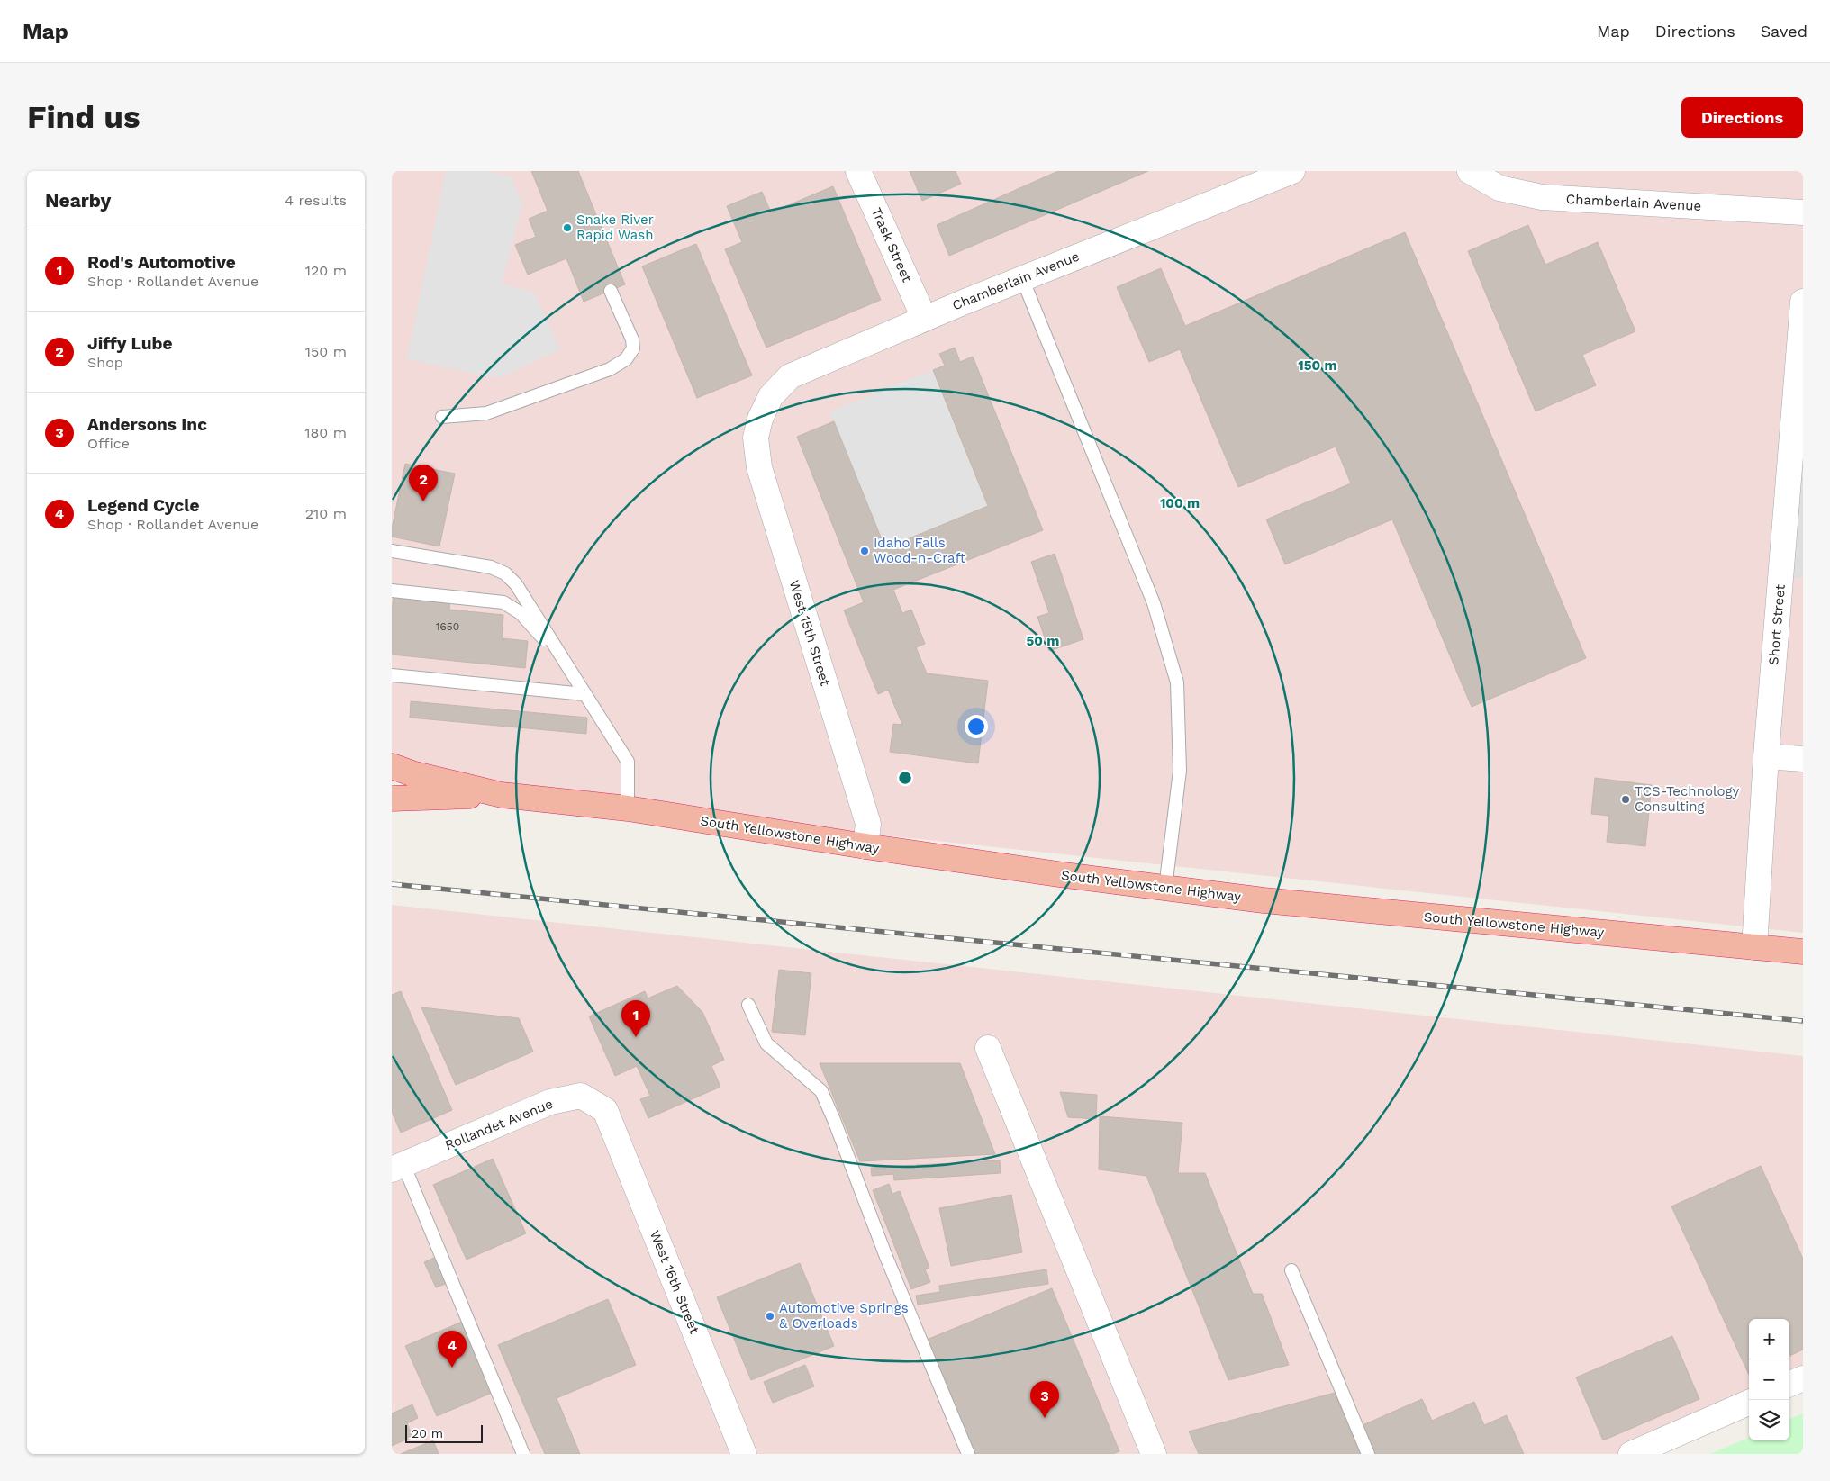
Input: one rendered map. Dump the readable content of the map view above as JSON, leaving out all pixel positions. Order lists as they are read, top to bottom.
{
  "streets": {
    "highway": ["South Yellowstone Highway"],
    "street": [
      "Chamberlain Avenue",
      "Trask Street",
      "Short Street",
      "West 15th Street",
      "Rollandet Avenue",
      "West 16th Street"
    ]
  },
  "crossings": [
    ["Chamberlain Avenue", "Trask Street"],
    ["Chamberlain Avenue", "West 15th Street"],
    ["Short Street", "South Yellowstone Highway"],
    ["West 15th Street", "South Yellowstone Highway"],
    ["Rollandet Avenue", "West 16th Street"]
  ],
  "places": [
    "Snake River Rapid Wash",
    "Idaho Falls Wood-n-Craft",
    "TCS-Technology Consulting",
    "Automotive Springs & Overloads"
  ],
  "house_numbers": ["1650"],
  "scale_bar": "20 m",
  "page": {
    "header": "Map",
    "nav": ["Map", "Directions", "Saved"],
    "buttons": "Directions",
    "title": "Find us",
    "heading": ["Nearby", "4 results"],
    "list": [
      {
        "mark": "1",
        "name": "Rod's Automotive",
        "note": "Shop · Rollandet Avenue",
        "value": "120 m"
      },
      {
        "mark": "2",
        "name": "Jiffy Lube",
        "note": "Shop",
        "value": "150 m"
      },
      {
        "mark": "3",
        "name": "Andersons Inc",
        "note": "Office",
        "value": "180 m"
      },
      {
        "mark": "4",
        "name": "Legend Cycle",
        "note": "Shop · Rollandet Avenue",
        "value": "210 m"
      }
    ],
    "pins": [
      "2",
      "1",
      "4",
      "3"
    ],
    "map_buttons": ["+", "−"],
    "scale": "20 m"
  },
  "rings": ["150 m", "100 m", "50 m"]
}
